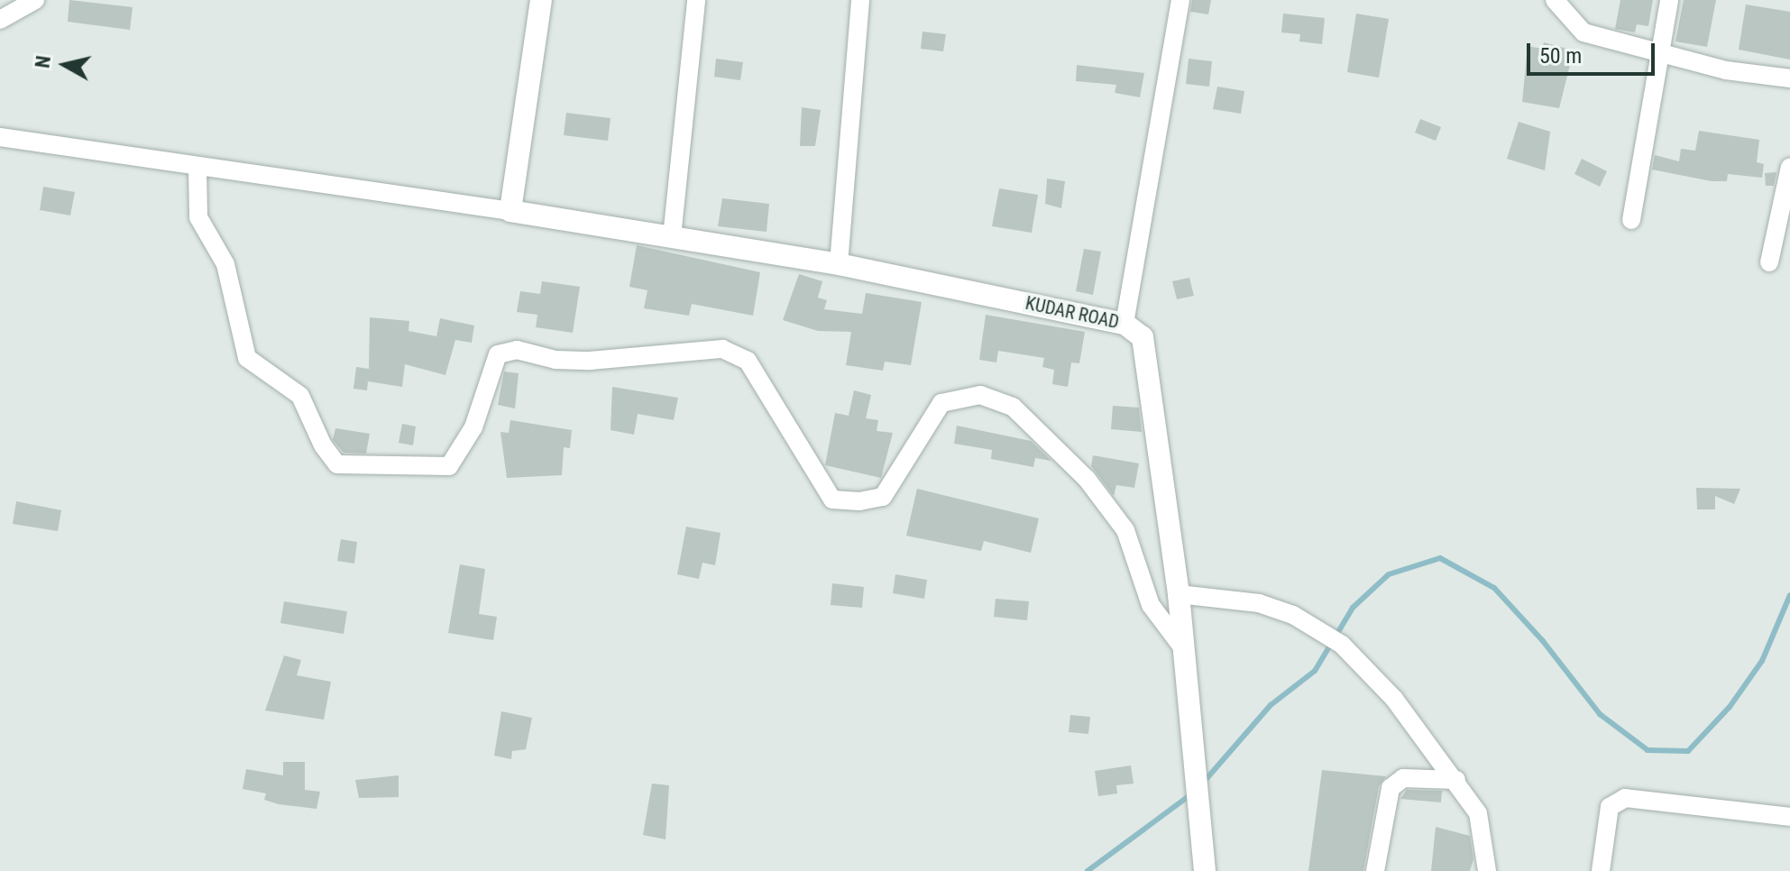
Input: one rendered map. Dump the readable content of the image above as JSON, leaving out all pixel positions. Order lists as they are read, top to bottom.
{
  "streets": {
    "street": ["KUDAR ROAD"]
  },
  "scale_bar": "50 m",
  "north": "left"
}
